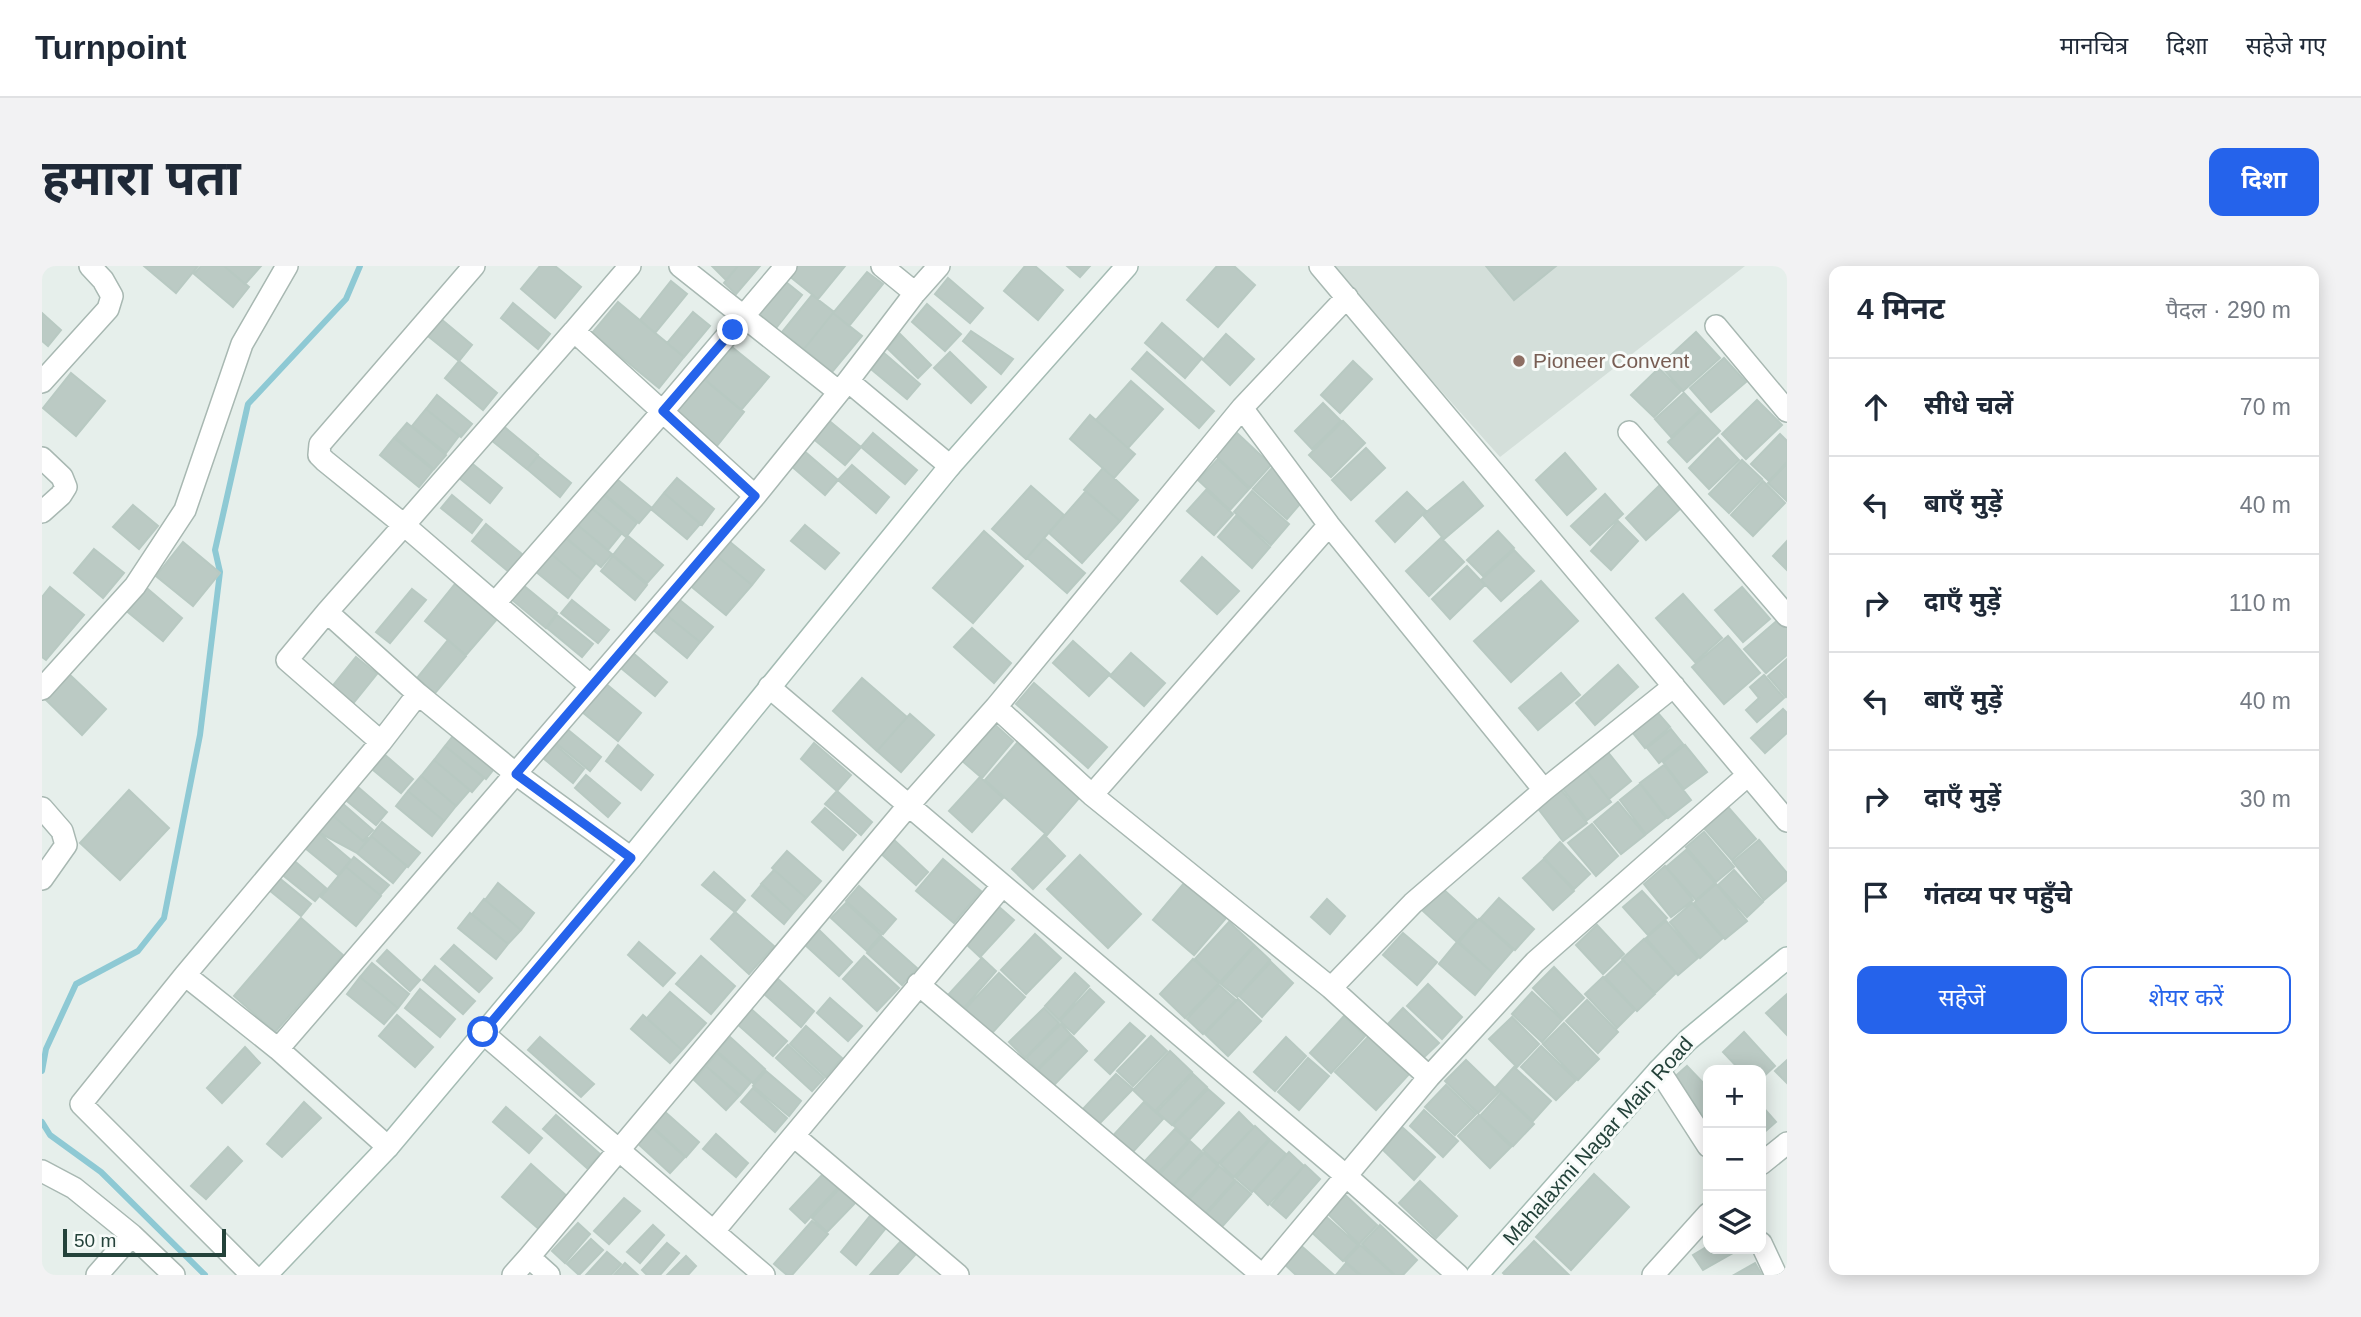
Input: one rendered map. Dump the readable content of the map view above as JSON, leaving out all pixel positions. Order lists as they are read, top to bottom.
{
  "streets": {
    "street": ["Mahalaxmi Nagar Main Road"]
  },
  "places": ["Pioneer Convent"],
  "scale_bar": "50 m",
  "page": {
    "header": "Turnpoint",
    "nav": ["मानचित्र", "दिशा", "सहेजे गए"],
    "buttons": [
      "दिशा",
      ["सहेजें", "शेयर करें"]
    ],
    "title": "हमारा पता",
    "heading": ["4 मिनट", "पैदल · 290 m"],
    "list": [
      ["सीधे चलें", "70 m"],
      ["बाएँ मुड़ें", "40 m"],
      ["दाएँ मुड़ें", "110 m"],
      ["बाएँ मुड़ें", "40 m"],
      ["दाएँ मुड़ें", "30 m"],
      "गंतव्य पर पहुँचे"
    ],
    "map_buttons": ["+", "−"],
    "scale": "50 m"
  }
}
